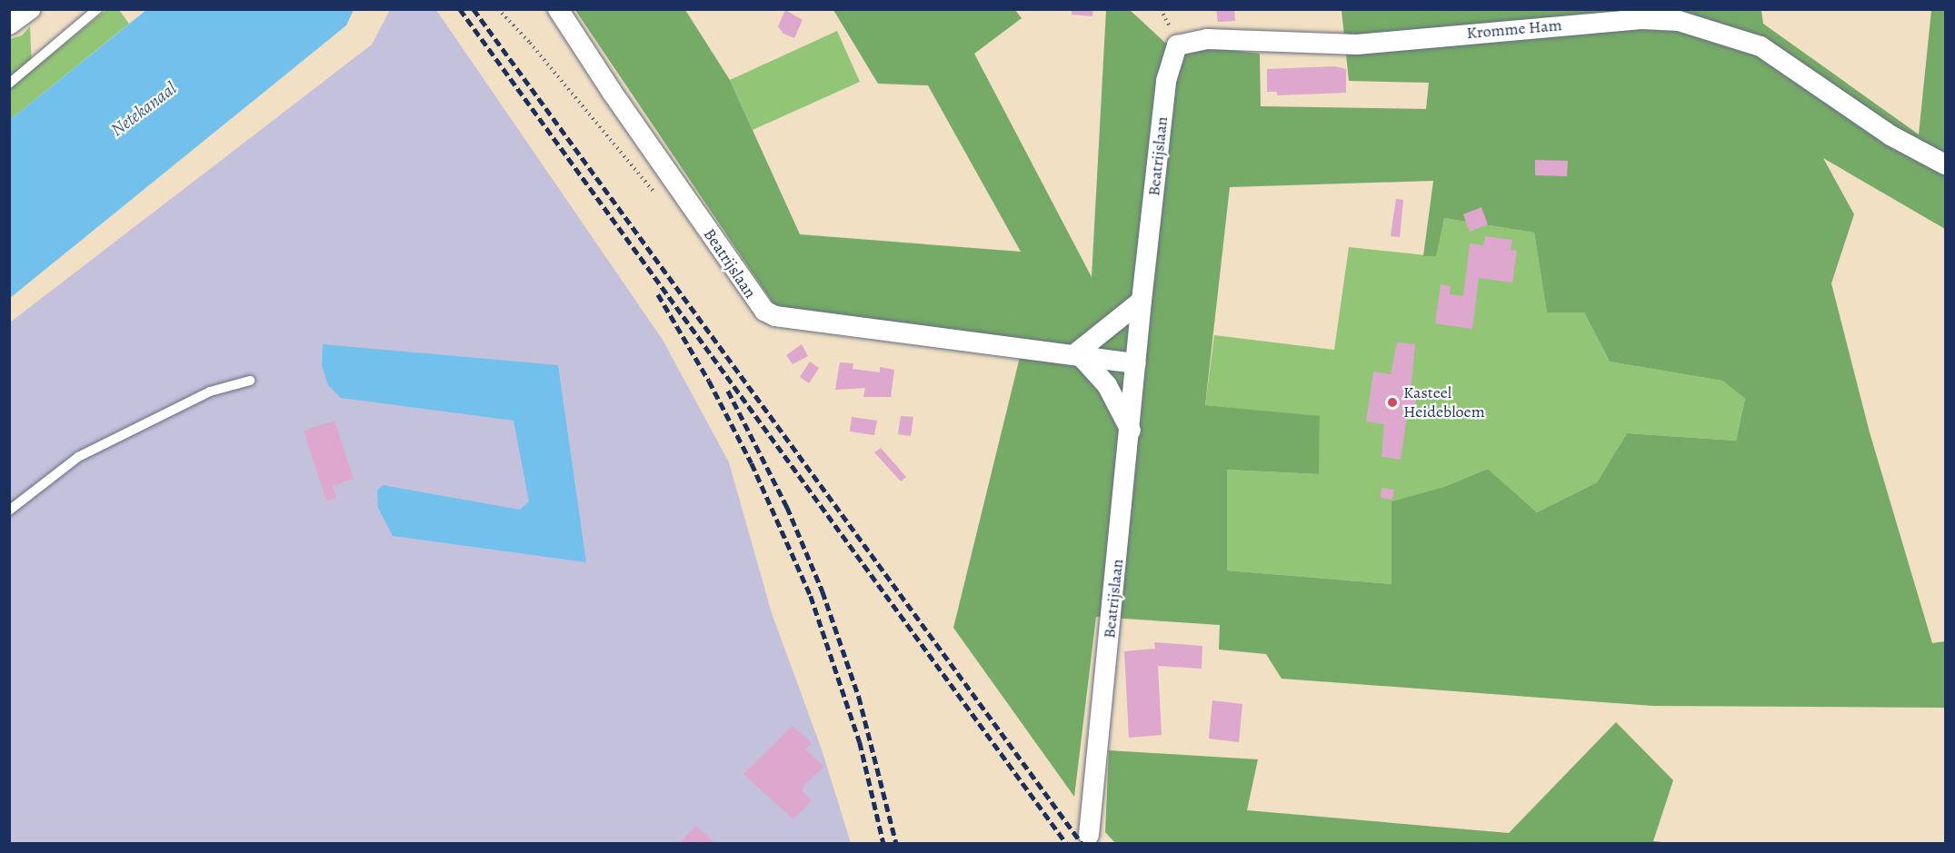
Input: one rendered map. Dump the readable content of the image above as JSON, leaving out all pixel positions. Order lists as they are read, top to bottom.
{
  "streets": {
    "street": ["Kromme Ham", "Beatrijslaan"]
  },
  "crossings": [
    ["Kromme Ham", "Beatrijslaan"]
  ],
  "water": ["Netekanaal"],
  "places": ["Kasteel Heidebloem"]
}
